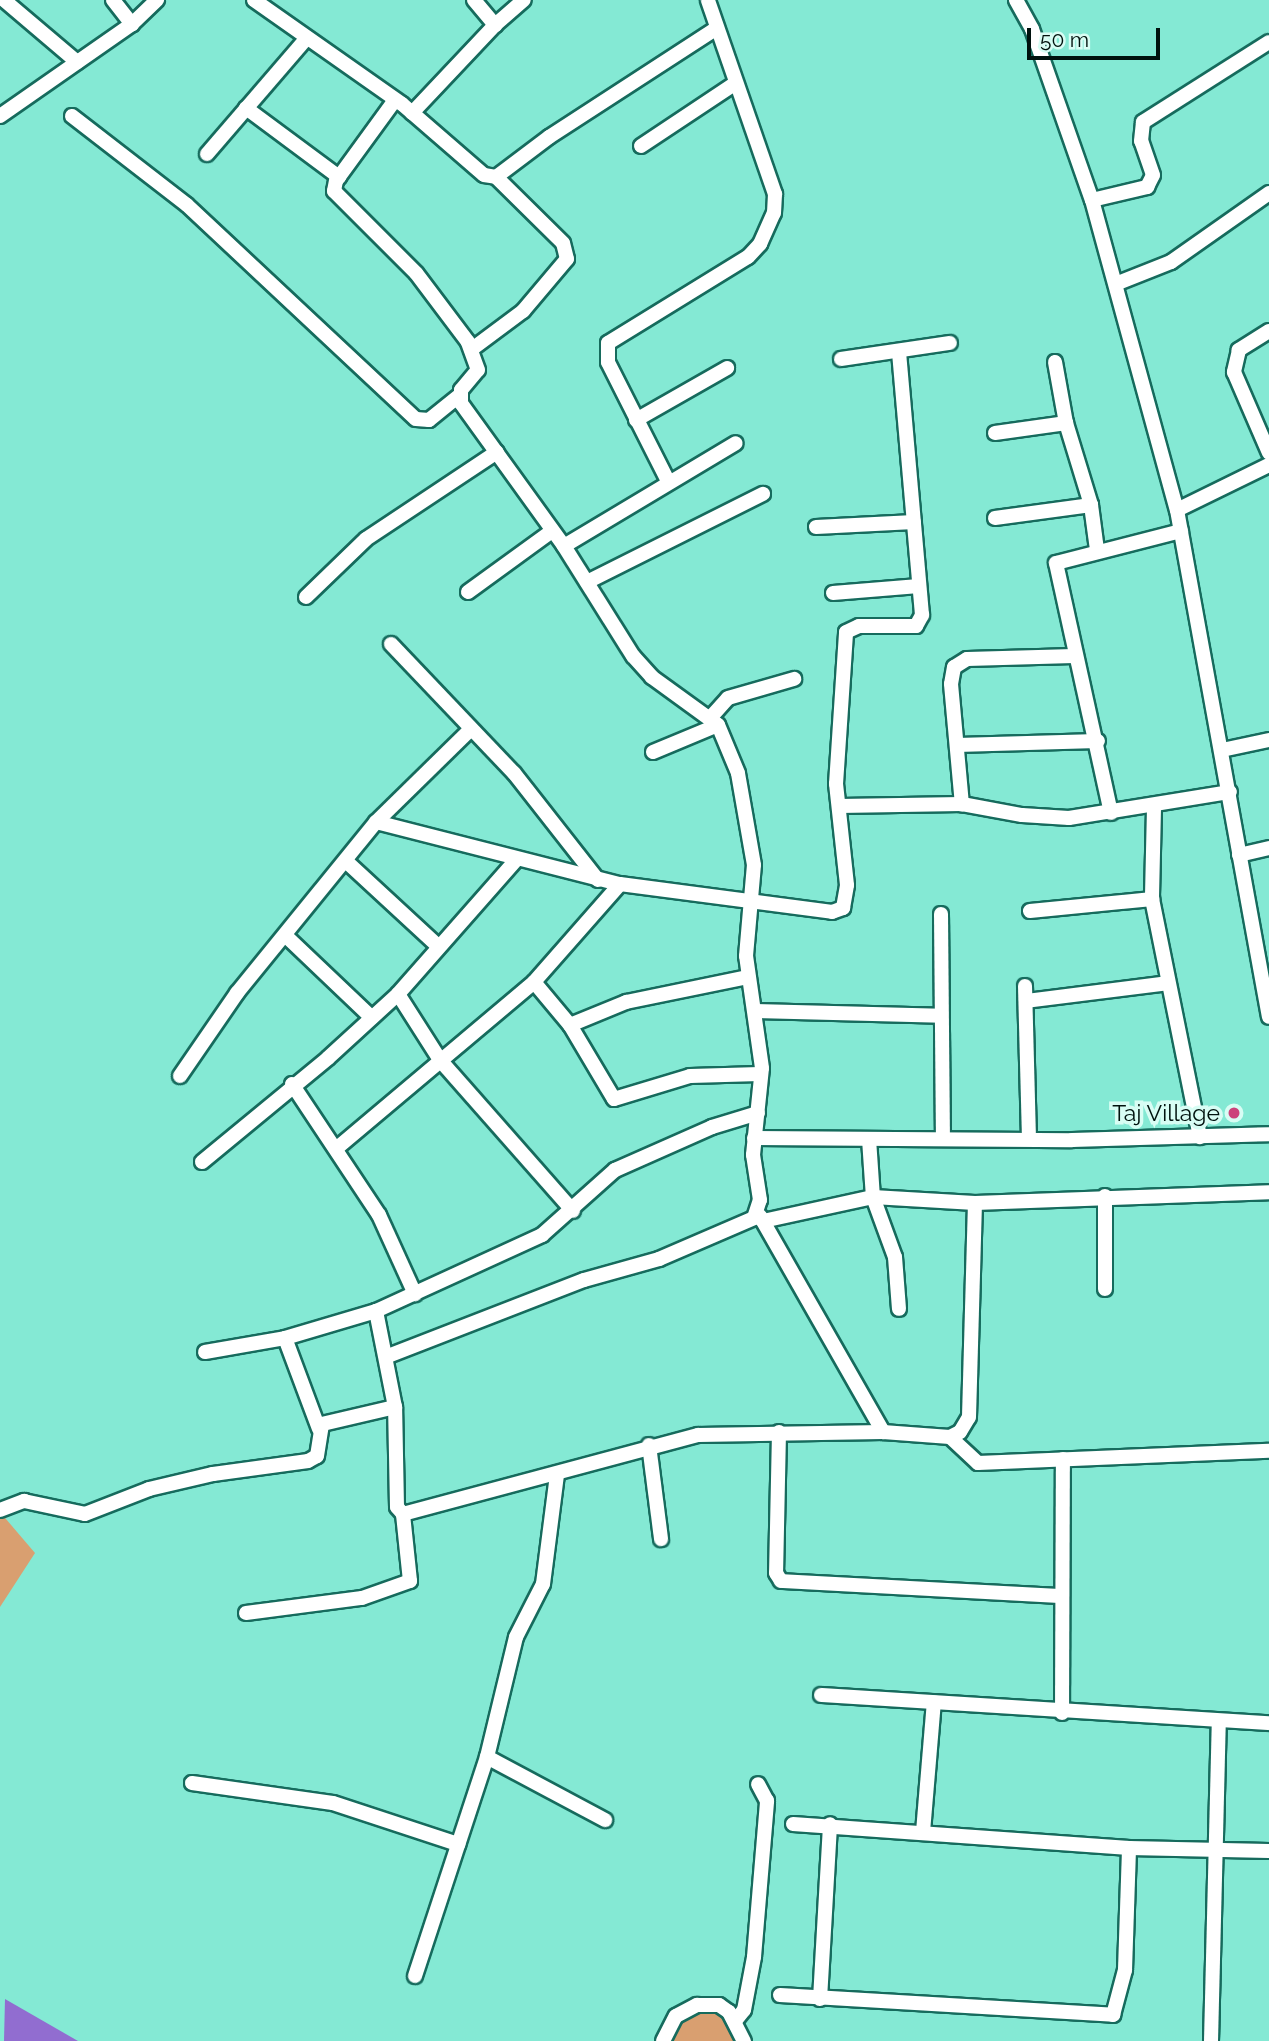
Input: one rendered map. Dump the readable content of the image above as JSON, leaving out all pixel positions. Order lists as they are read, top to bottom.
{
  "places": ["Taj Village"],
  "scale_bar": "50 m"
}
